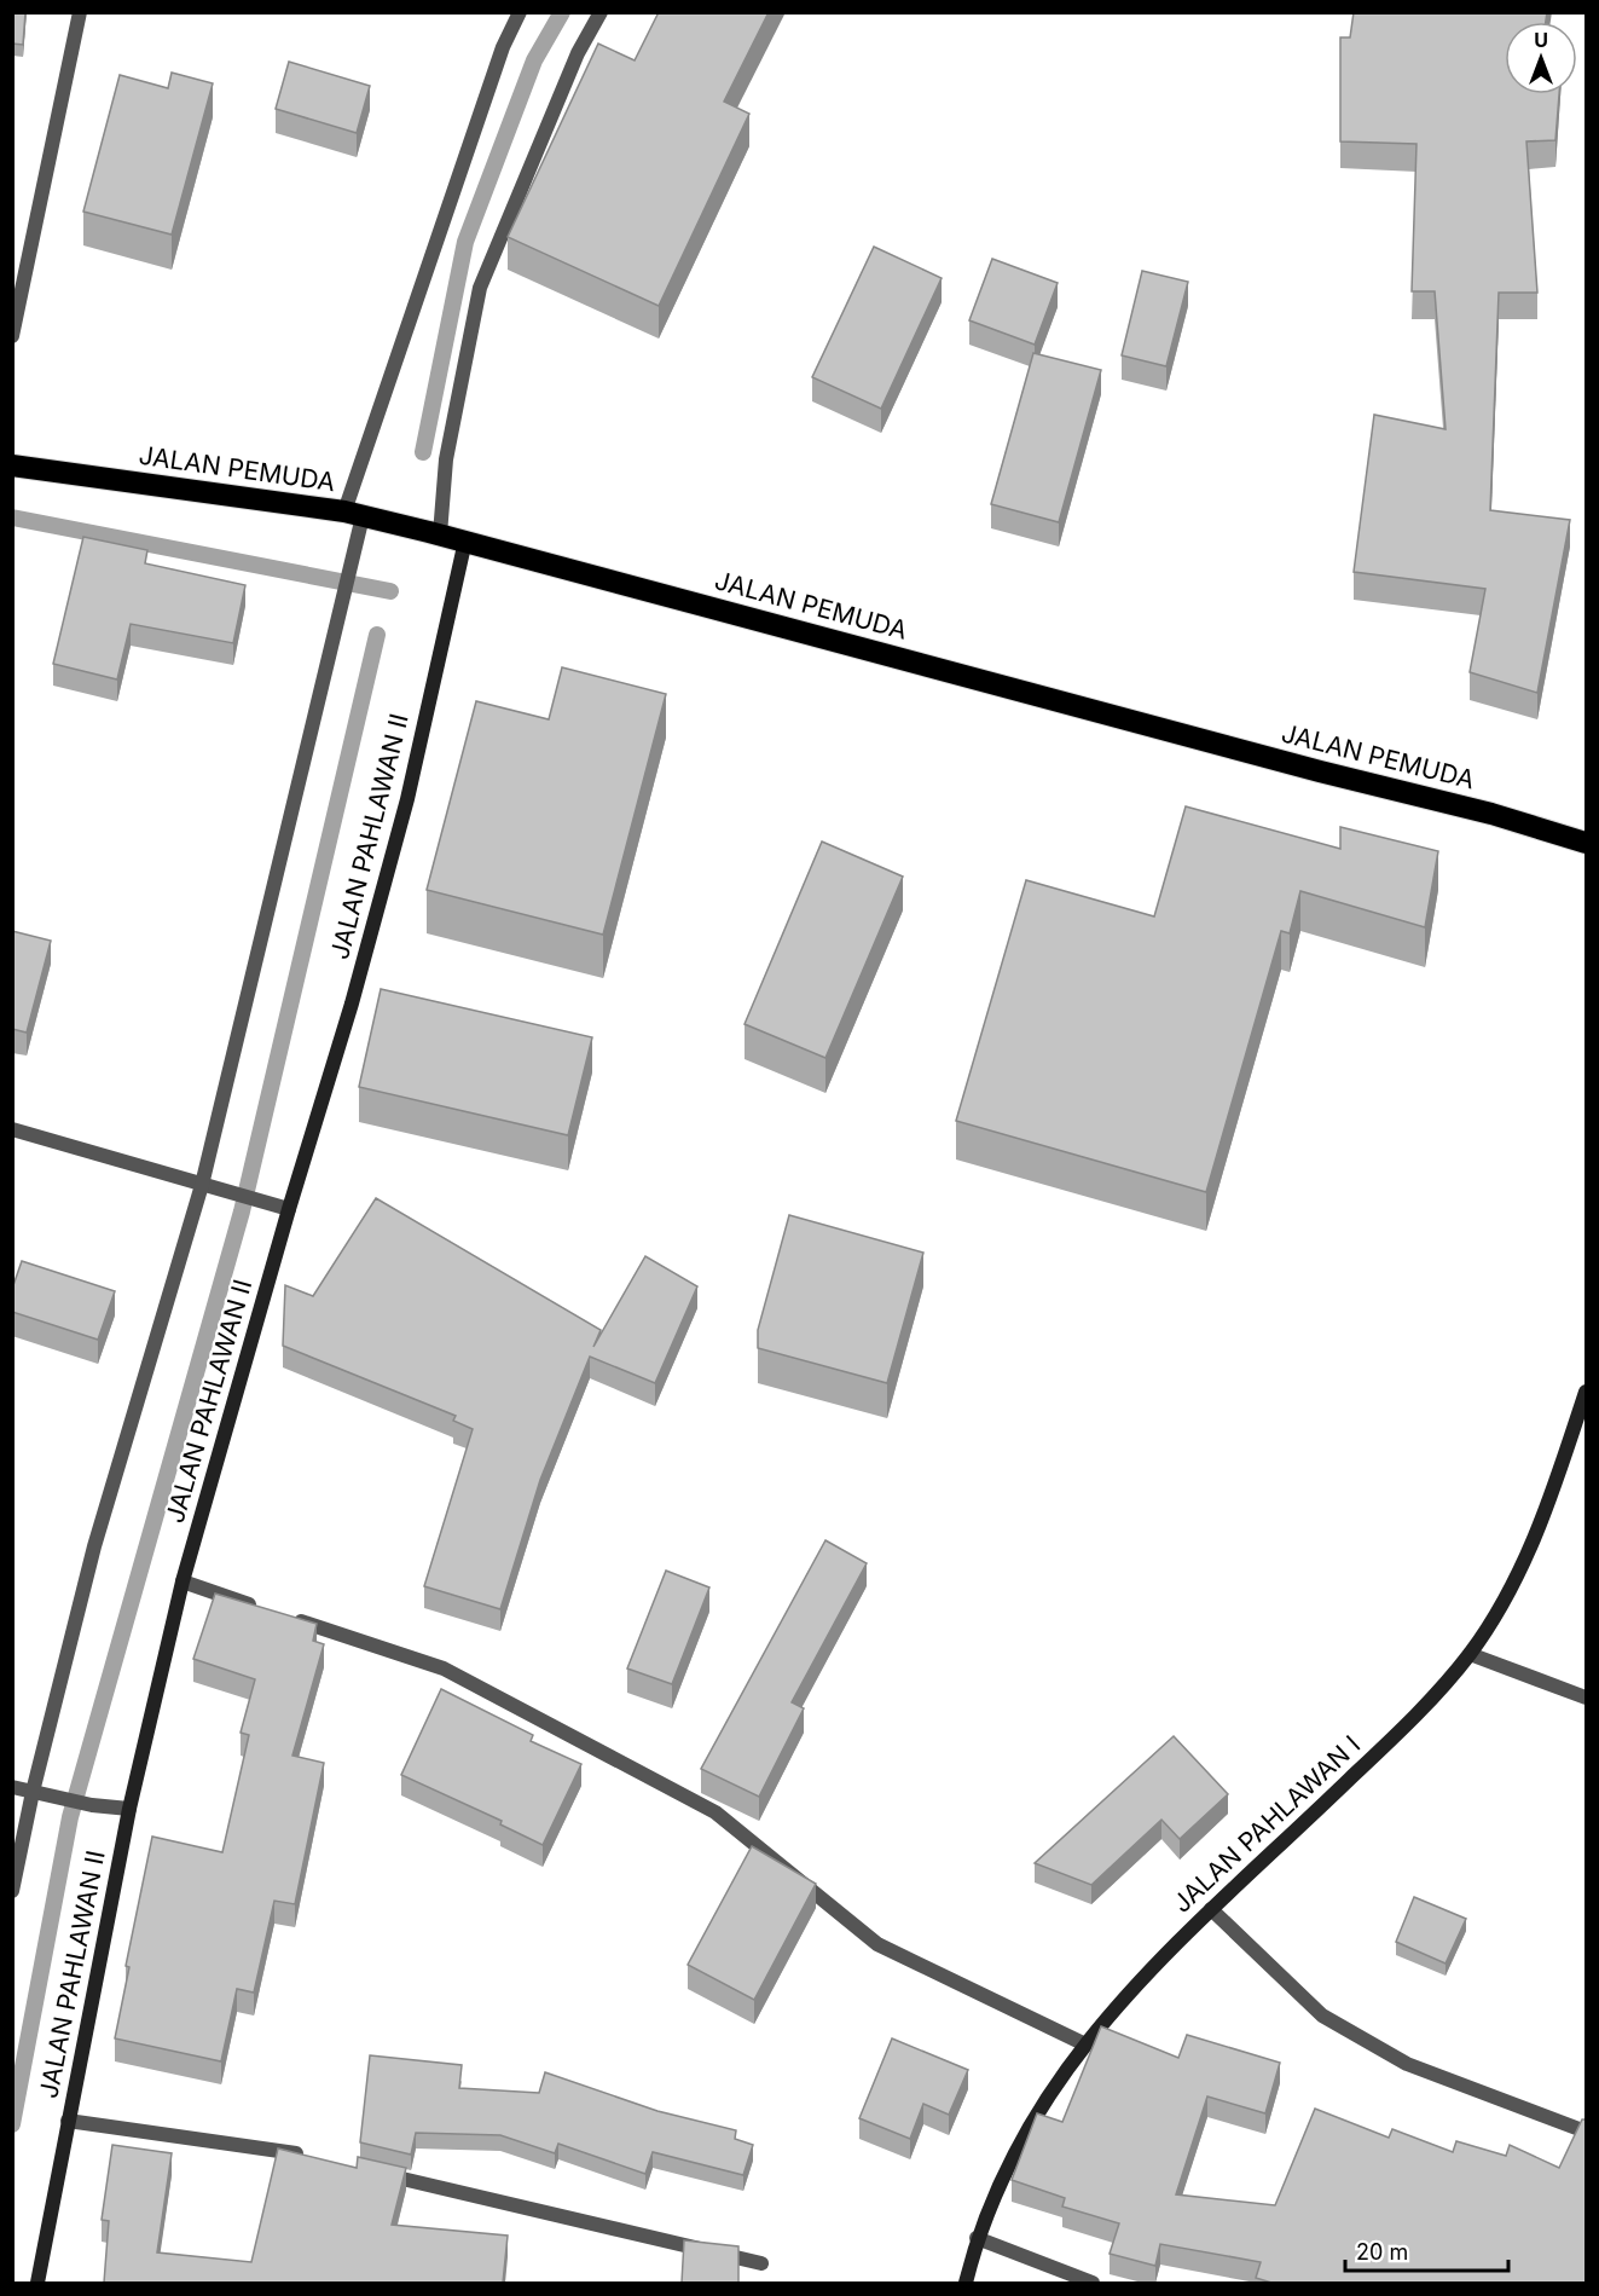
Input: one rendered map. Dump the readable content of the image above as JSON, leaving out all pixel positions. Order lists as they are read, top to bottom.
{
  "streets": {
    "highway": ["JALAN PEMUDA"],
    "street": ["JALAN PAHLAWAN II", "JALAN PAHLAWAN I"]
  },
  "crossings": [
    ["JALAN PEMUDA", "JALAN PAHLAWAN II"]
  ],
  "scale_bar": "20 m",
  "north": "top"
}
